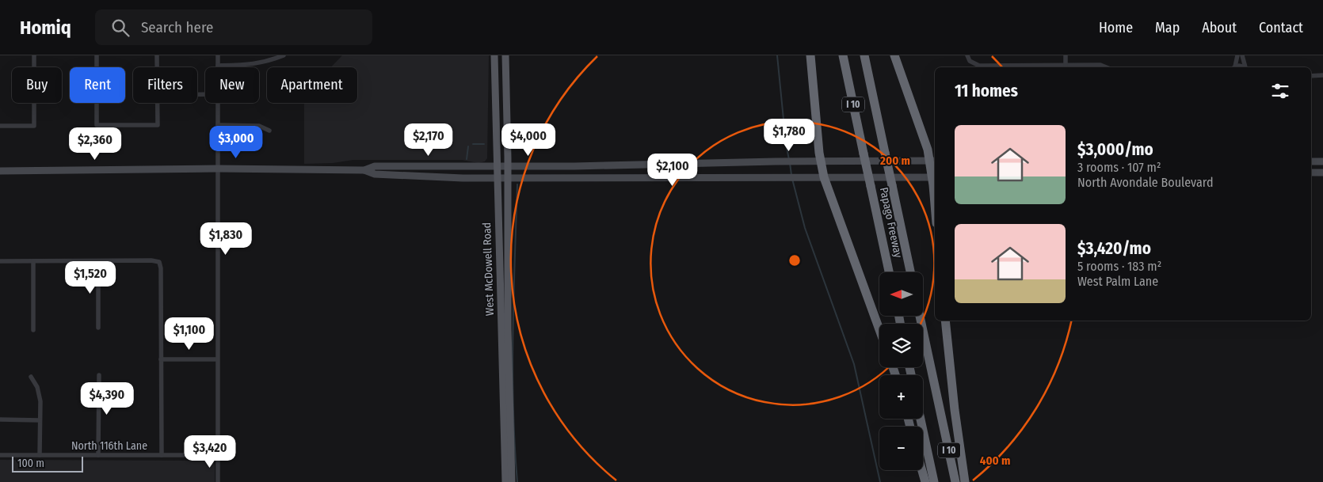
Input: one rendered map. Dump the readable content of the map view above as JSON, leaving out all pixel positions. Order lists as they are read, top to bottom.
{
  "streets": {
    "highway": ["I 10", "Papago Freeway"],
    "main road": ["West McDowell Road"],
    "street": ["North 116th Lane"]
  },
  "scale_bar": "100 m",
  "north": "left",
  "page": {
    "header": "Homiq",
    "search": "Search here",
    "nav": [
      "Home",
      "Map",
      "About",
      "Contact"
    ],
    "chip": [
      "Buy",
      "Rent",
      "Filters",
      "New",
      "Apartment"
    ],
    "heading": "11 homes",
    "list": [
      {
        "name": "$3,000/mo",
        "note": "3 rooms · 107 m² · North Avondale Boulevard"
      },
      {
        "name": "$3,420/mo",
        "note": "5 rooms · 183 m² · West Palm Lane"
      }
    ],
    "price": [
      "$1,780",
      "$2,170",
      "$4,000",
      "$3,000",
      "$2,360",
      "$2,100",
      "$1,830",
      "$1,520",
      "$1,100",
      "$4,390",
      "$3,420"
    ],
    "map_buttons": ["+", "−"],
    "scale": "100 m"
  },
  "rings": ["200 m", "400 m"]
}
